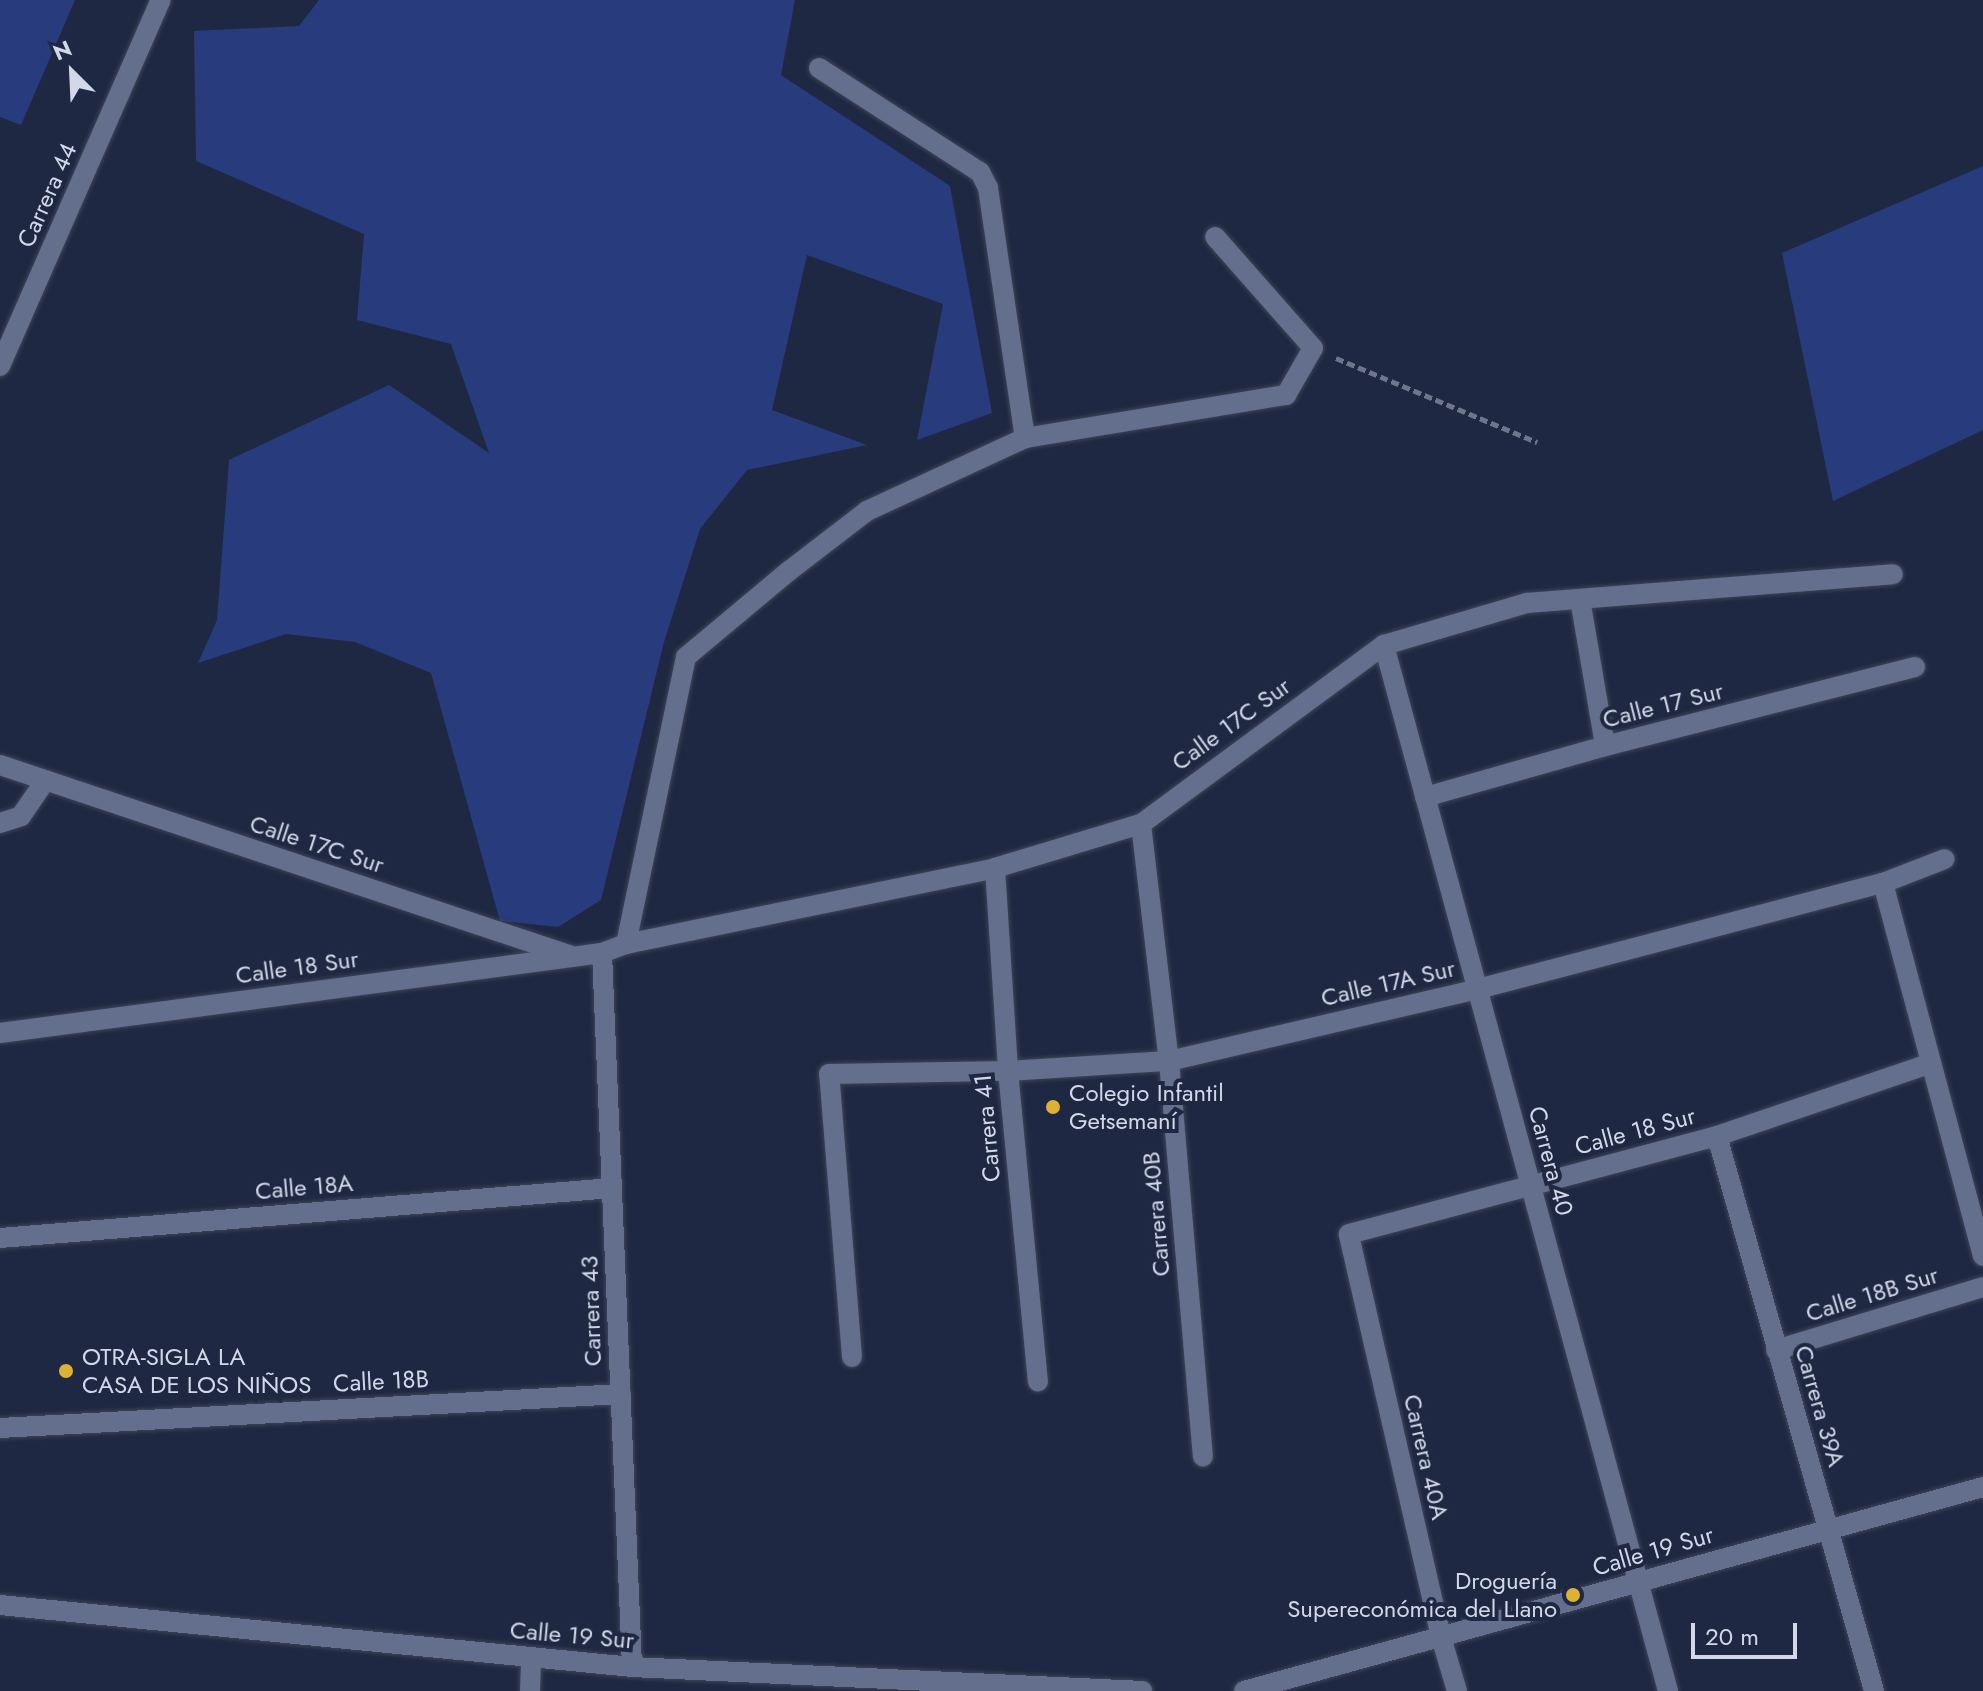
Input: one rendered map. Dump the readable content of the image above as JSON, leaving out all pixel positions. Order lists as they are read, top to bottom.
{
  "streets": {
    "street": [
      "Carrera 44",
      "Calle 17 Sur",
      "Calle 17C Sur",
      "Calle 18 Sur",
      "Calle 17A Sur",
      "Carrera 41",
      "Carrera 40",
      "Calle 18A",
      "Carrera 40B",
      "Calle 18B Sur",
      "Carrera 43",
      "Calle 18B",
      "Carrera 39A",
      "Carrera 40A",
      "Calle 19 Sur"
    ]
  },
  "crossings": [
    ["Calle 17 Sur", "Carrera 40"],
    ["Calle 17C Sur", "Calle 18 Sur"],
    ["Calle 17C Sur", "Carrera 41"],
    ["Calle 17C Sur", "Carrera 40"],
    ["Calle 17C Sur", "Carrera 40B"],
    ["Calle 17C Sur", "Carrera 43"],
    ["Calle 18 Sur", "Carrera 40"],
    ["Calle 18 Sur", "Carrera 43"],
    ["Calle 18 Sur", "Carrera 39A"],
    ["Calle 18 Sur", "Carrera 40A"],
    ["Calle 17A Sur", "Carrera 41"],
    ["Calle 17A Sur", "Carrera 40"],
    ["Calle 17A Sur", "Carrera 40B"],
    ["Carrera 40", "Calle 19 Sur"],
    ["Calle 18A", "Carrera 43"],
    ["Calle 18B Sur", "Carrera 39A"],
    ["Carrera 43", "Calle 18B"],
    ["Carrera 43", "Calle 19 Sur"],
    ["Carrera 39A", "Calle 19 Sur"],
    ["Carrera 40A", "Calle 19 Sur"]
  ],
  "places": ["Colegio Infantil Getsemaní", "OTRA-SIGLA LA CASA DE LOS NIÑOS", "Droguería Supereconómica del Llano"],
  "scale_bar": "20 m",
  "north": "top left"
}
